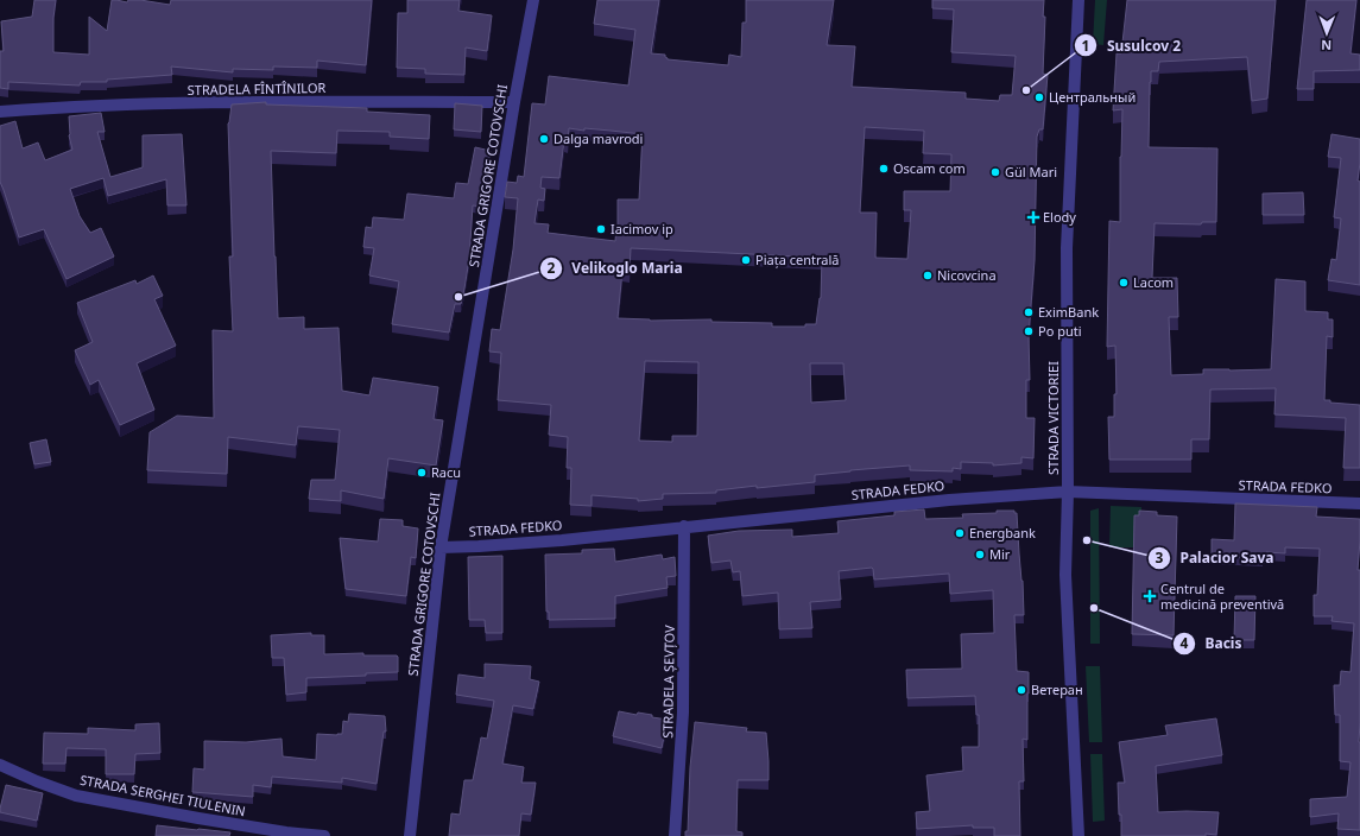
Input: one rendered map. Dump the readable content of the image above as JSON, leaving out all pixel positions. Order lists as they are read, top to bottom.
{
  "streets": {
    "street": [
      "STRADELA FÎNTÎNILOR",
      "STRADA GRIGORE COTOVSCHI",
      "STRADA VICTORIEI",
      "STRADA FEDKO",
      "STRADELA ȘEVȚOV",
      "STRADA SERGHEI TIULENIN"
    ]
  },
  "crossings": [
    ["STRADELA FÎNTÎNILOR", "STRADA GRIGORE COTOVSCHI"],
    ["STRADA GRIGORE COTOVSCHI", "STRADA FEDKO"],
    ["STRADA VICTORIEI", "STRADA FEDKO"],
    ["STRADA FEDKO", "STRADELA ȘEVȚOV"]
  ],
  "places": {
    "other": [
      "Susulcov 2",
      "Центральный",
      "Dalga mavrodi",
      "Oscam com",
      "Gül Mari",
      "Iacimov ip",
      "Piața centrală",
      "Nicovcina",
      "Lacom",
      "Velikoglo Maria",
      "EximBank",
      "Po puti",
      "Racu",
      "Energbank",
      "Palacior Sava",
      "Mir",
      "Bacis",
      "Ветеран"
    ],
    "health": ["Elody", "Centrul de medicină preventivă"]
  },
  "north": "bottom"
}
